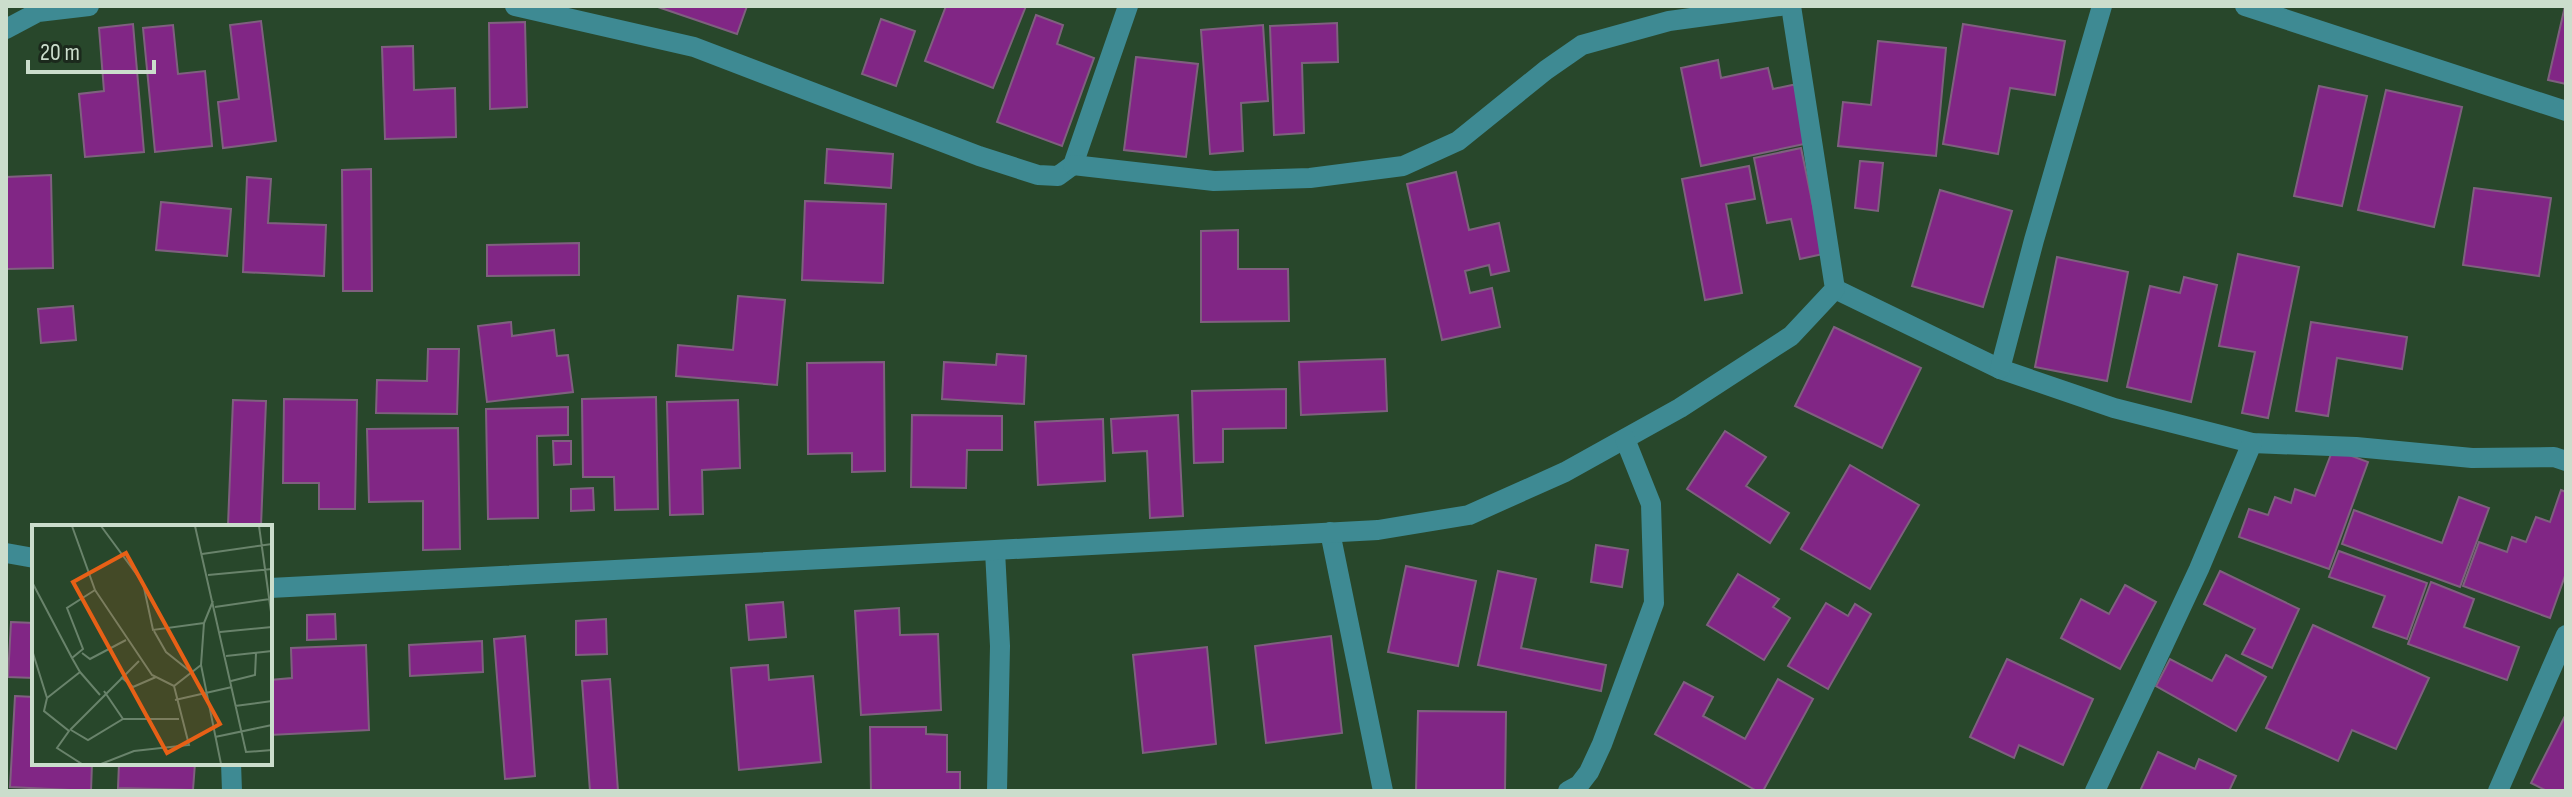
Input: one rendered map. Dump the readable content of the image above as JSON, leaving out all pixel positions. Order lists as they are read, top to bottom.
{
  "scale_bar": "20 m"
}
